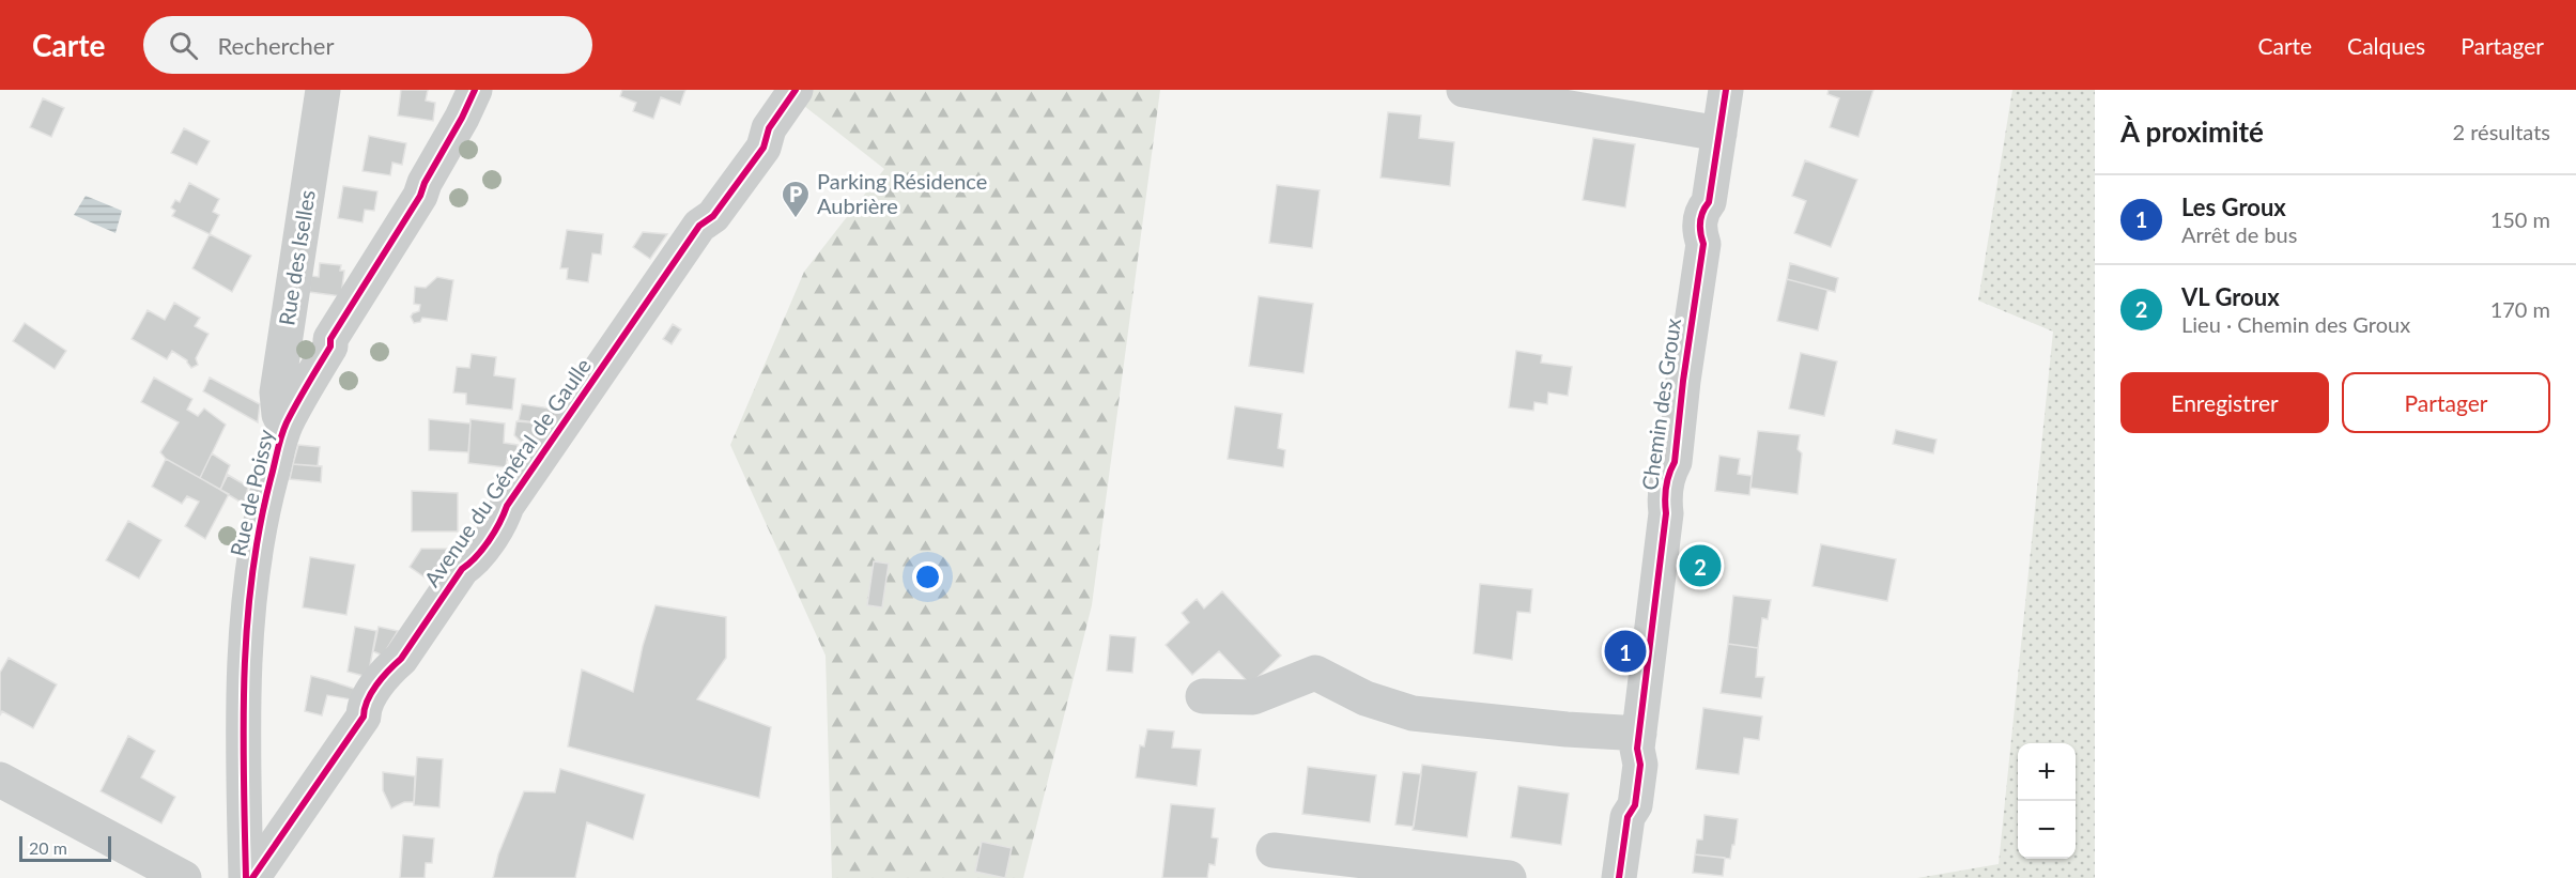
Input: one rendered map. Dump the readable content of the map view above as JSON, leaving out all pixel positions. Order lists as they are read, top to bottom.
{
  "streets": {
    "street": [
      "Rue des Iselles",
      "Chemin des Groux",
      "Avenue du Général de Gaulle",
      "Rue de Poissy"
    ]
  },
  "crossings": [
    ["Rue des Iselles", "Rue de Poissy"]
  ],
  "places": {
    "parking": ["Parking Résidence Aubrière"]
  },
  "scale_bar": "20 m",
  "page": {
    "header": "Carte",
    "search": "Rechercher",
    "nav": ["Carte", "Calques", "Partager"],
    "heading": ["À proximité", "2 résultats"],
    "list": [
      {
        "mark": "1",
        "name": "Les Groux",
        "note": "Arrêt de bus",
        "value": "150 m"
      },
      {
        "mark": "2",
        "name": "VL Groux",
        "note": "Lieu · Chemin des Groux",
        "value": "170 m"
      }
    ],
    "buttons": ["Enregistrer", "Partager"],
    "pins": ["2", "1"],
    "map_buttons": ["+", "−"],
    "scale": "20 m"
  }
}
